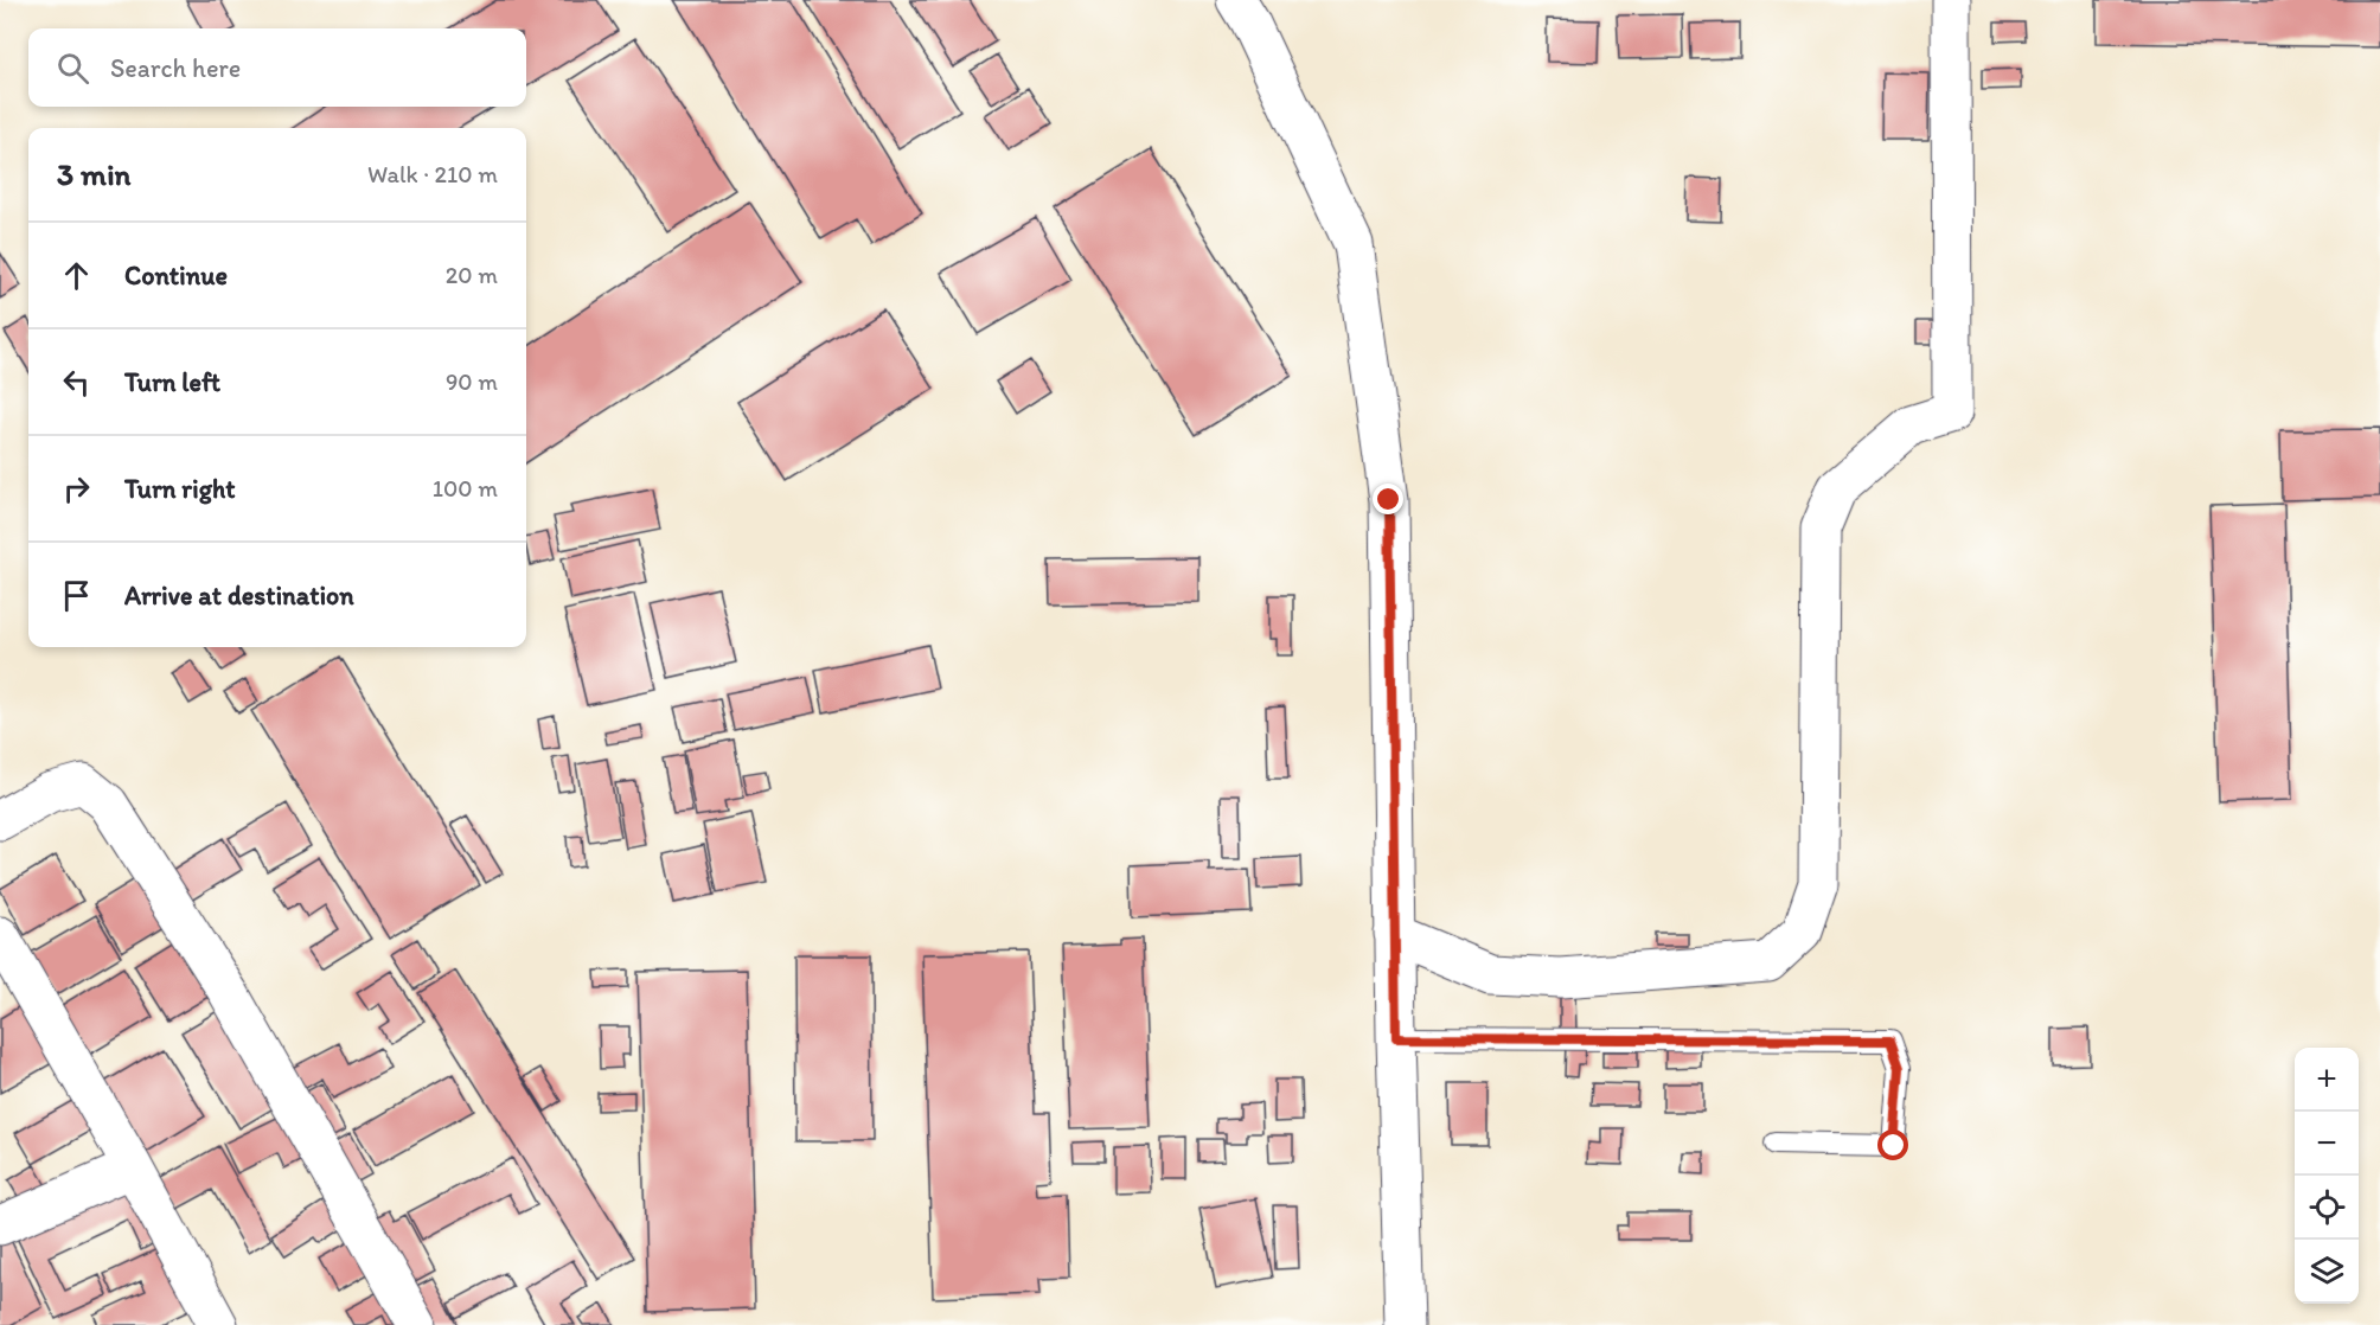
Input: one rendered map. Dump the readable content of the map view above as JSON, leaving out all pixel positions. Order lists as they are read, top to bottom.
{
  "page": {
    "search": "Search here",
    "heading": ["3 min", "Walk · 210 m"],
    "list": [
      ["Continue", "20 m"],
      ["Turn left", "90 m"],
      ["Turn right", "100 m"],
      "Arrive at destination"
    ],
    "map_buttons": ["+", "−"]
  }
}
